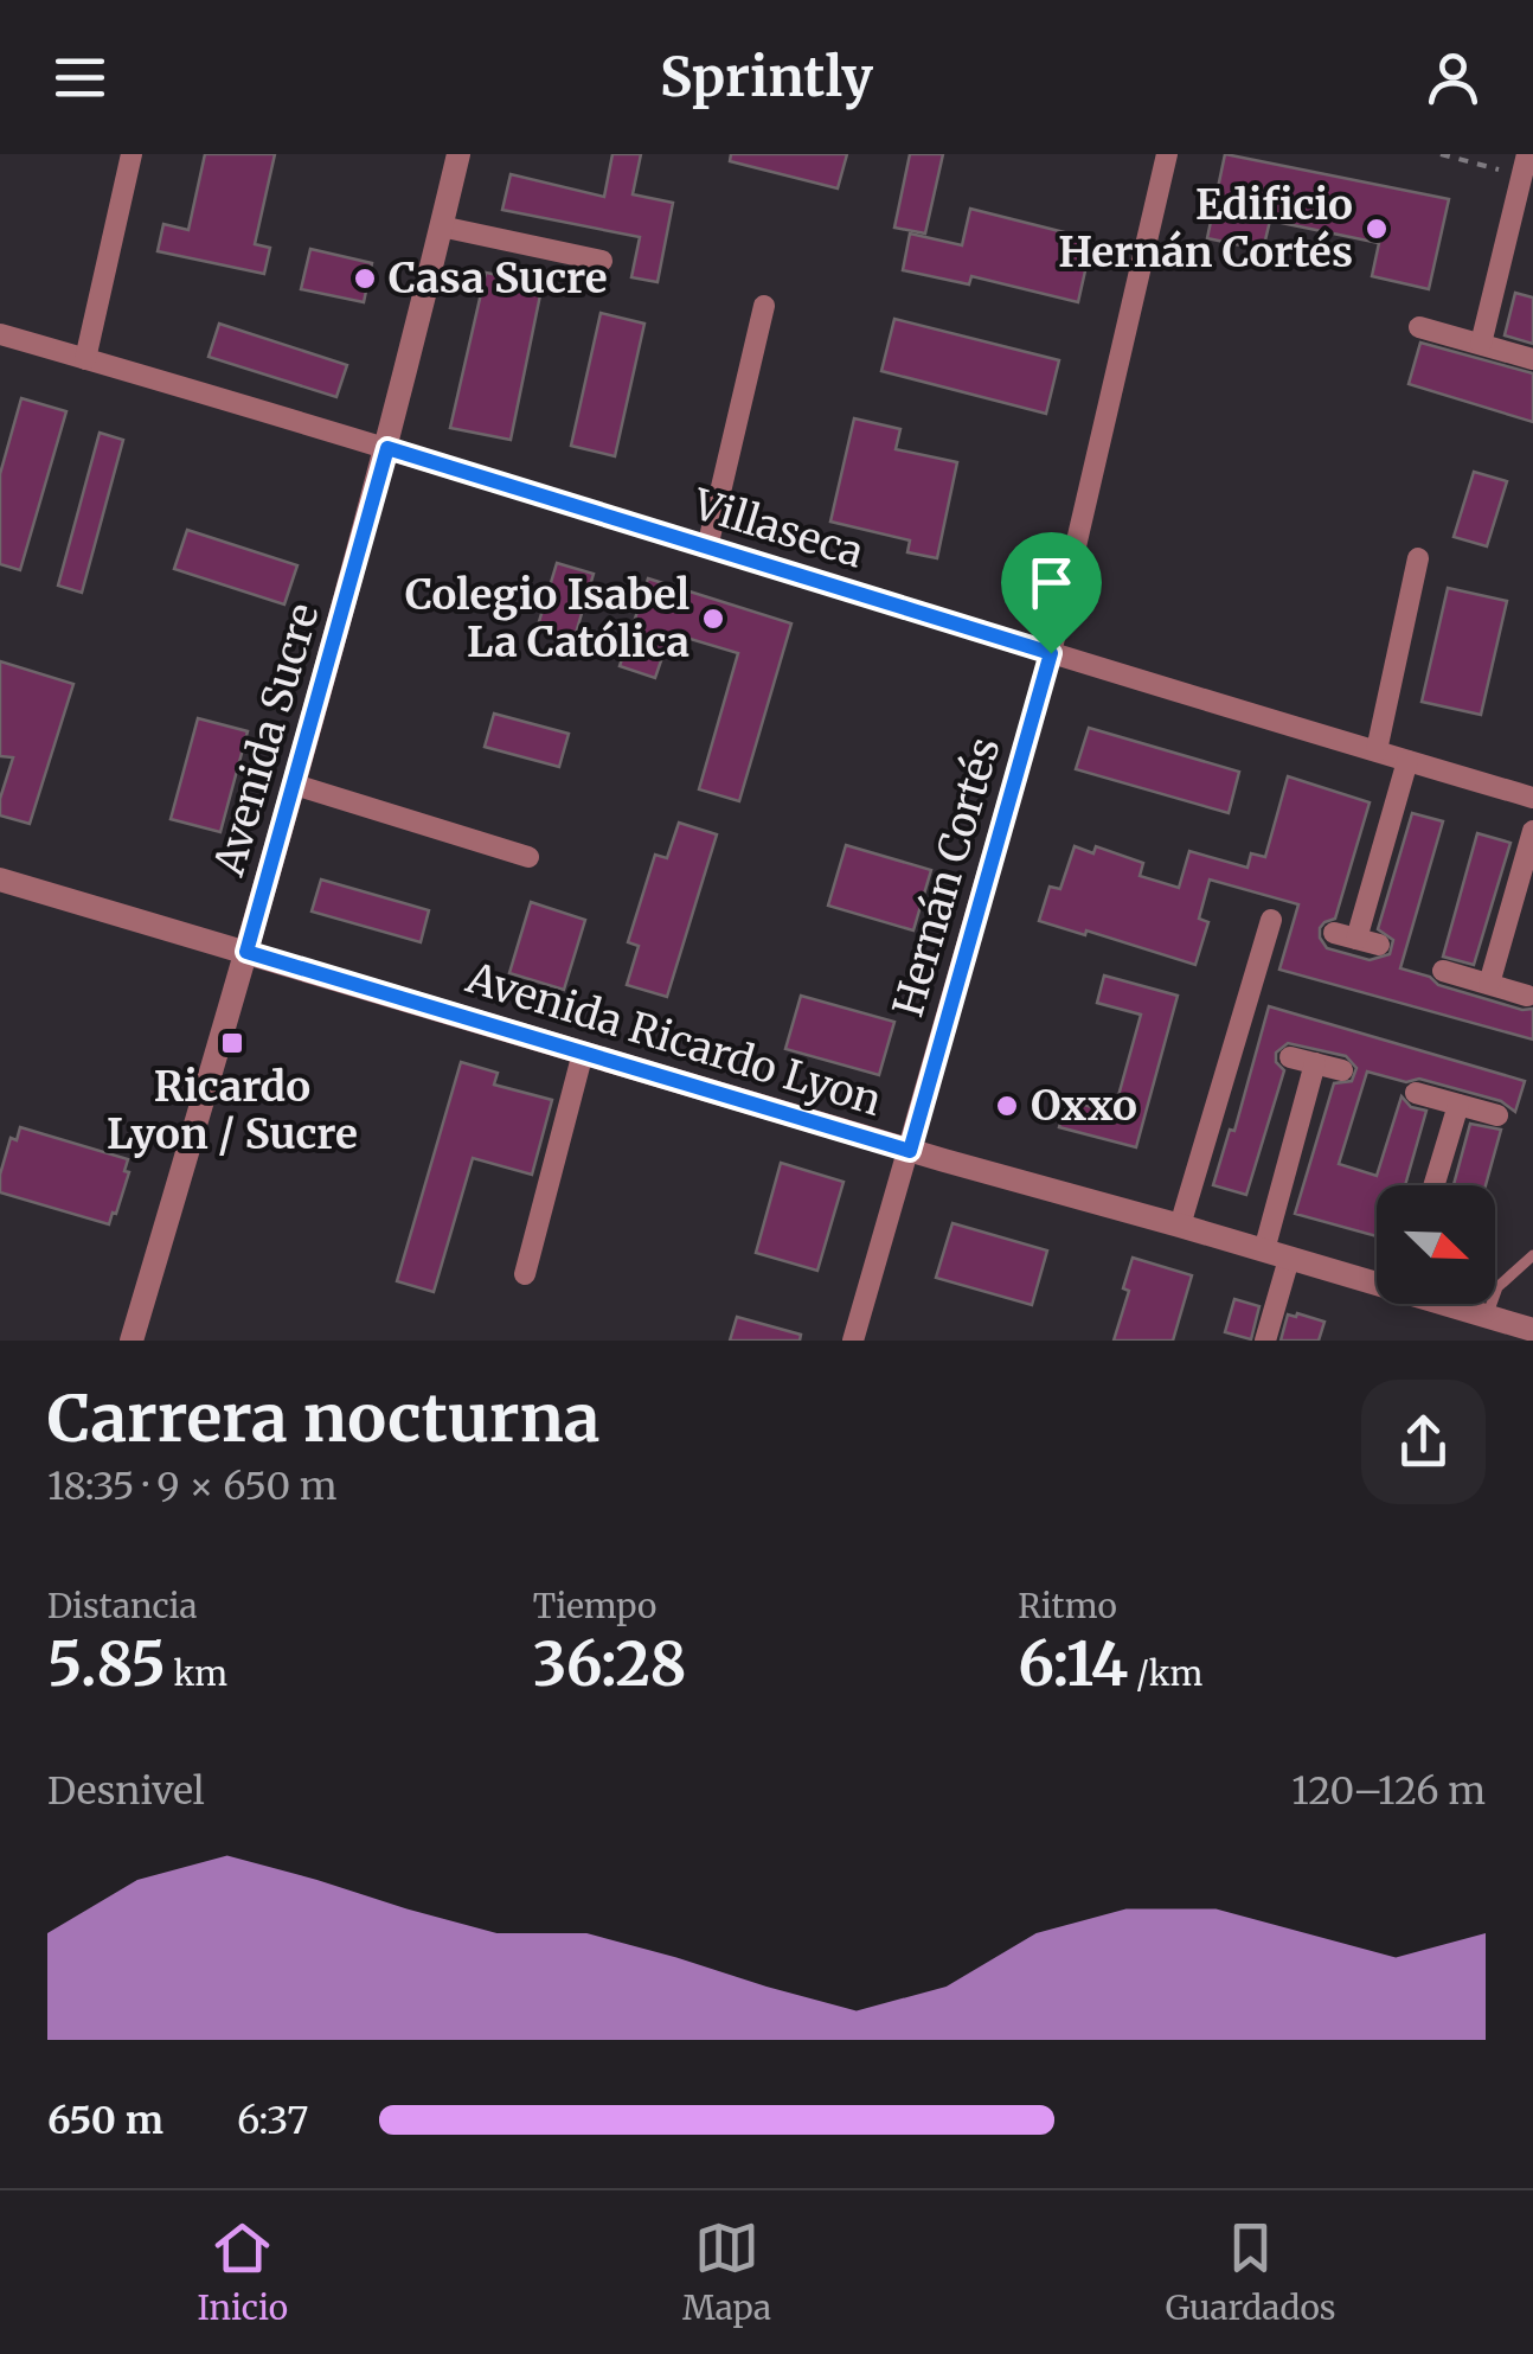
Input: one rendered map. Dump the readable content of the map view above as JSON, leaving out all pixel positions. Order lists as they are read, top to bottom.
{
  "streets": {
    "street": [
      "Villaseca",
      "Avenida Sucre",
      "Hernán Cortés",
      "Avenida Ricardo Lyon"
    ]
  },
  "crossings": [
    ["Villaseca", "Avenida Sucre"],
    ["Villaseca", "Hernán Cortés"],
    ["Avenida Sucre", "Avenida Ricardo Lyon"],
    ["Hernán Cortés", "Avenida Ricardo Lyon"]
  ],
  "places": {
    "other": [
      "Edificio Hernán Cortés",
      "Casa Sucre",
      "Colegio Isabel La Católica",
      "Oxxo"
    ],
    "transit": ["Ricardo Lyon / Sucre"]
  },
  "north": "bottom right",
  "page": {
    "header": "Sprintly",
    "heading": ["Carrera nocturna", "18:35 · 9 × 650 m"],
    "stats": [
      ["Distancia", "5.85 km"],
      ["Tiempo", "36:28"],
      ["Ritmo", "6:14 /km"]
    ],
    "chart": ["Desnivel", "120–126 m"],
    "list": [
      {
        "name": "650 m",
        "note": "6:37"
      }
    ],
    "tabs": ["Inicio", "Mapa", "Guardados"]
  }
}
